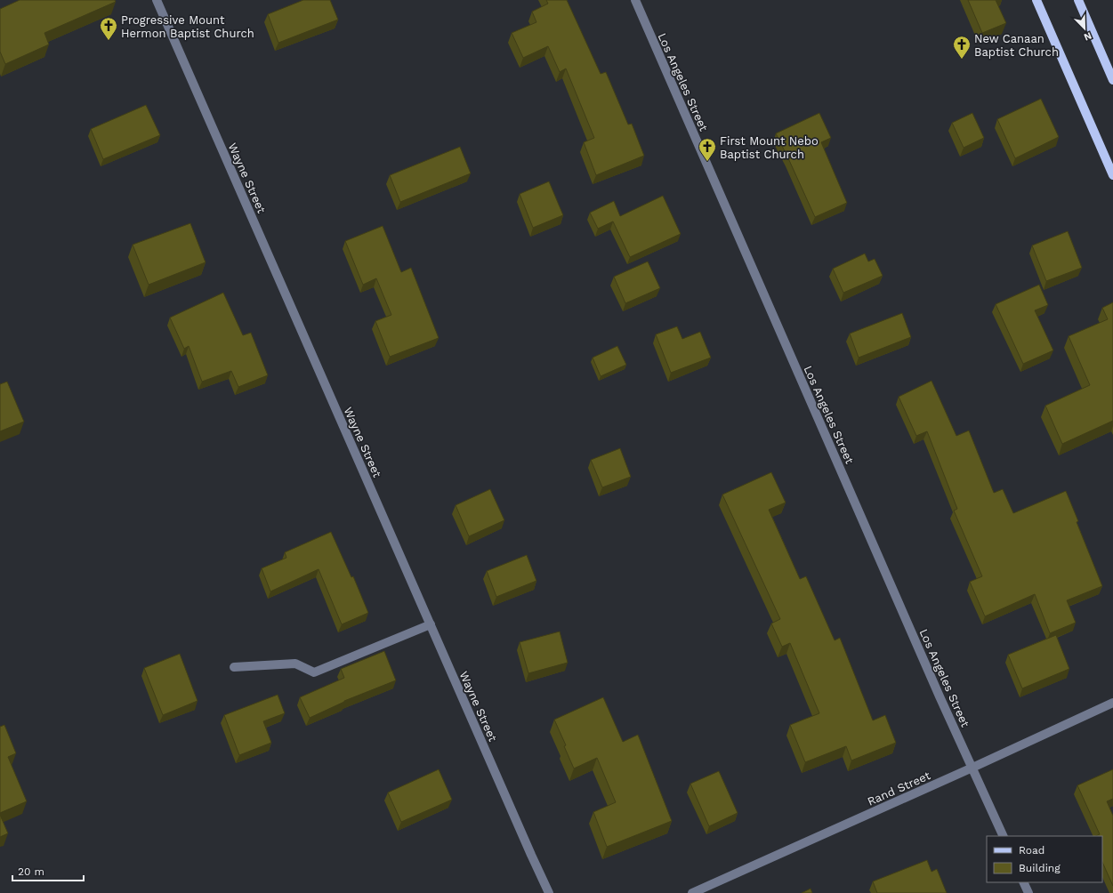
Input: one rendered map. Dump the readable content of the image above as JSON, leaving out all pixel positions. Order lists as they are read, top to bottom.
{
  "streets": {
    "street": ["Los Angeles Street", "Wayne Street", "Rand Street"]
  },
  "crossings": [
    ["Los Angeles Street", "Rand Street"]
  ],
  "places": {
    "church": ["Progressive Mount Hermon Baptist Church", "New Canaan Baptist Church", "First Mount Nebo Baptist Church"]
  },
  "legend": ["Road", "Building"],
  "scale_bar": "20 m",
  "north": "bottom right"
}
